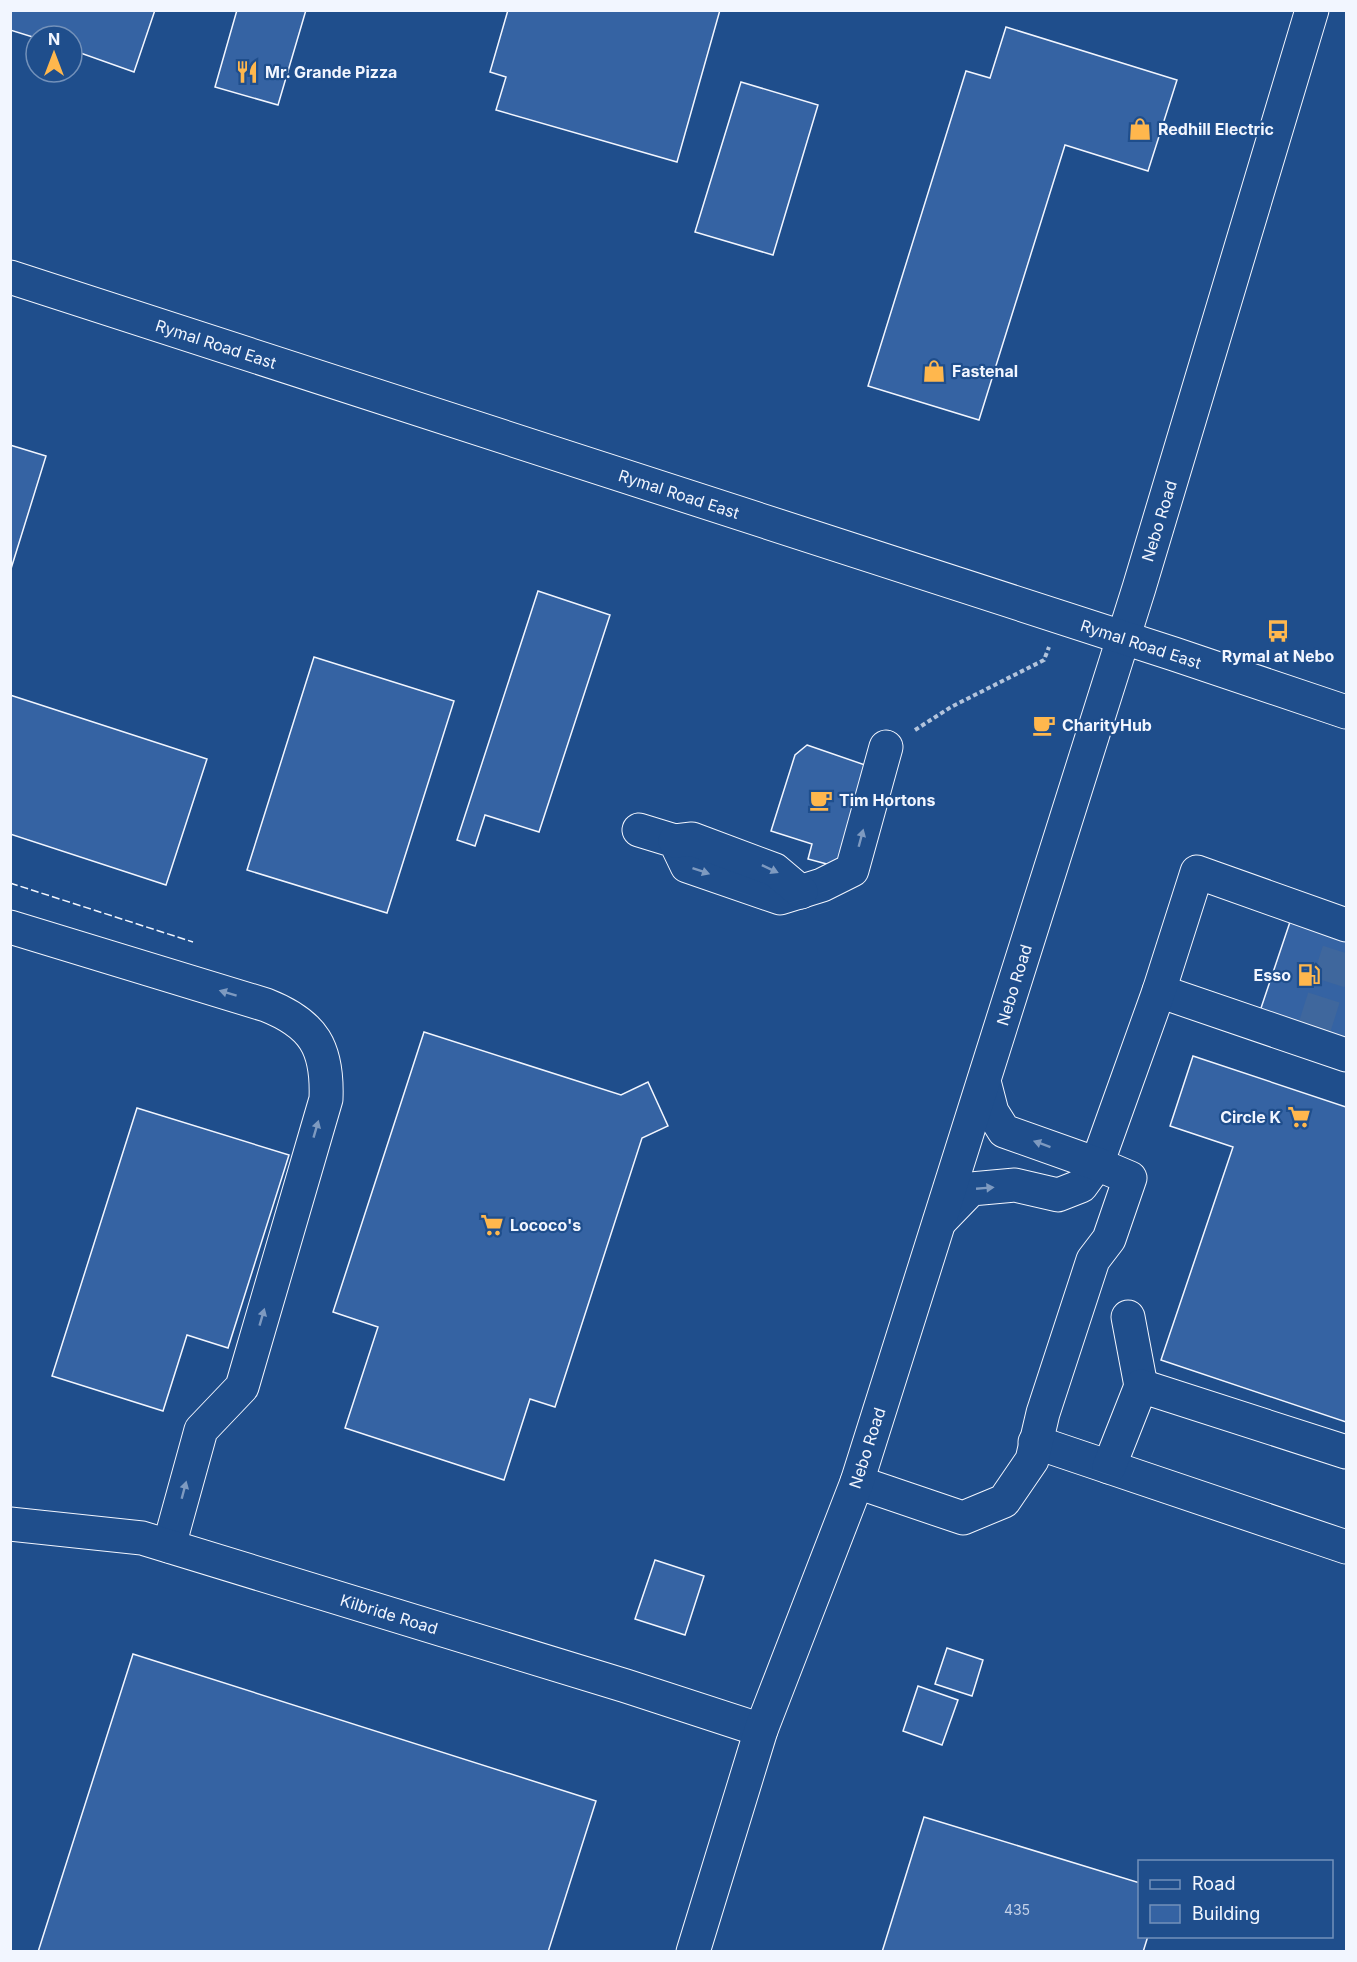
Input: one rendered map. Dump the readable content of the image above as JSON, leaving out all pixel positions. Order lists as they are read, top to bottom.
{
  "streets": {
    "street": ["Rymal Road East", "Nebo Road", "Kilbride Road"]
  },
  "crossings": [
    ["Rymal Road East", "Nebo Road"],
    ["Nebo Road", "Kilbride Road"]
  ],
  "places": {
    "restaurant": ["Mr. Grande Pizza"],
    "shop": ["Redhill Electric", "Fastenal"],
    "bus stop": ["Rymal at Nebo"],
    "cafe": ["CharityHub", "Tim Hortons"],
    "fuel station": ["Esso"],
    "supermarket": ["Circle K", "Lococo's"]
  },
  "house_numbers": ["435"],
  "legend": ["Road", "Building"],
  "north": "top"
}
